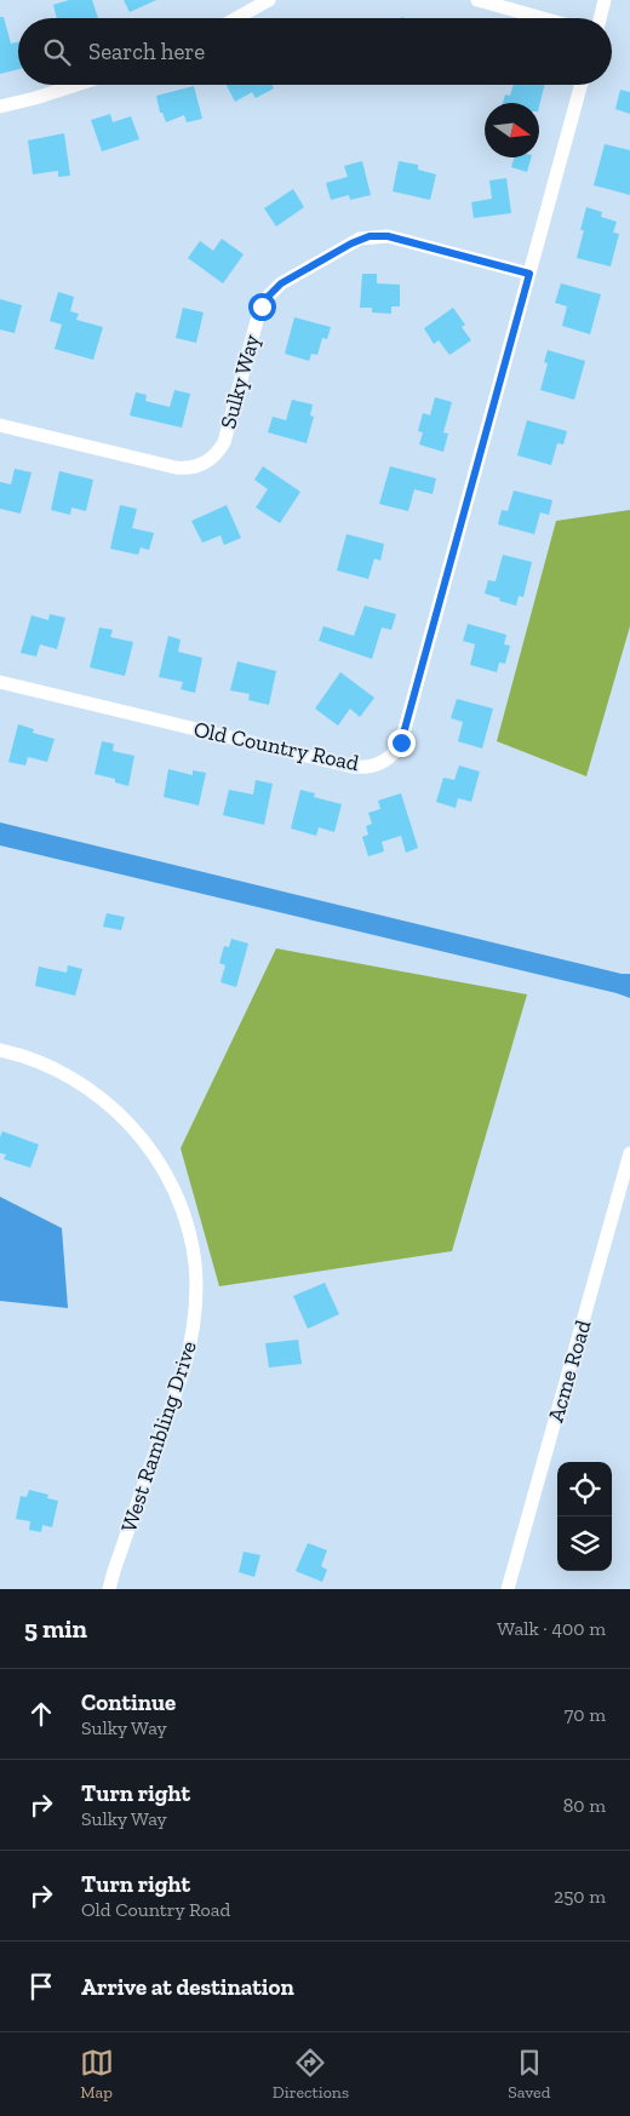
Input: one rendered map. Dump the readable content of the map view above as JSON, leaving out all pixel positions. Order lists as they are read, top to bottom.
{
  "streets": {
    "street": [
      "Sulky Way",
      "Old Country Road",
      "Acme Road",
      "West Rambling Drive"
    ]
  },
  "crossings": [
    ["Sulky Way", "Old Country Road"]
  ],
  "north": "right",
  "page": {
    "search": "Search here",
    "heading": ["5 min", "Walk · 400 m"],
    "list": [
      ["Continue", "Sulky Way", "70 m"],
      ["Turn right", "Sulky Way", "80 m"],
      ["Turn right", "Old Country Road", "250 m"],
      "Arrive at destination"
    ],
    "nav": ["Map", "Directions", "Saved"]
  }
}
